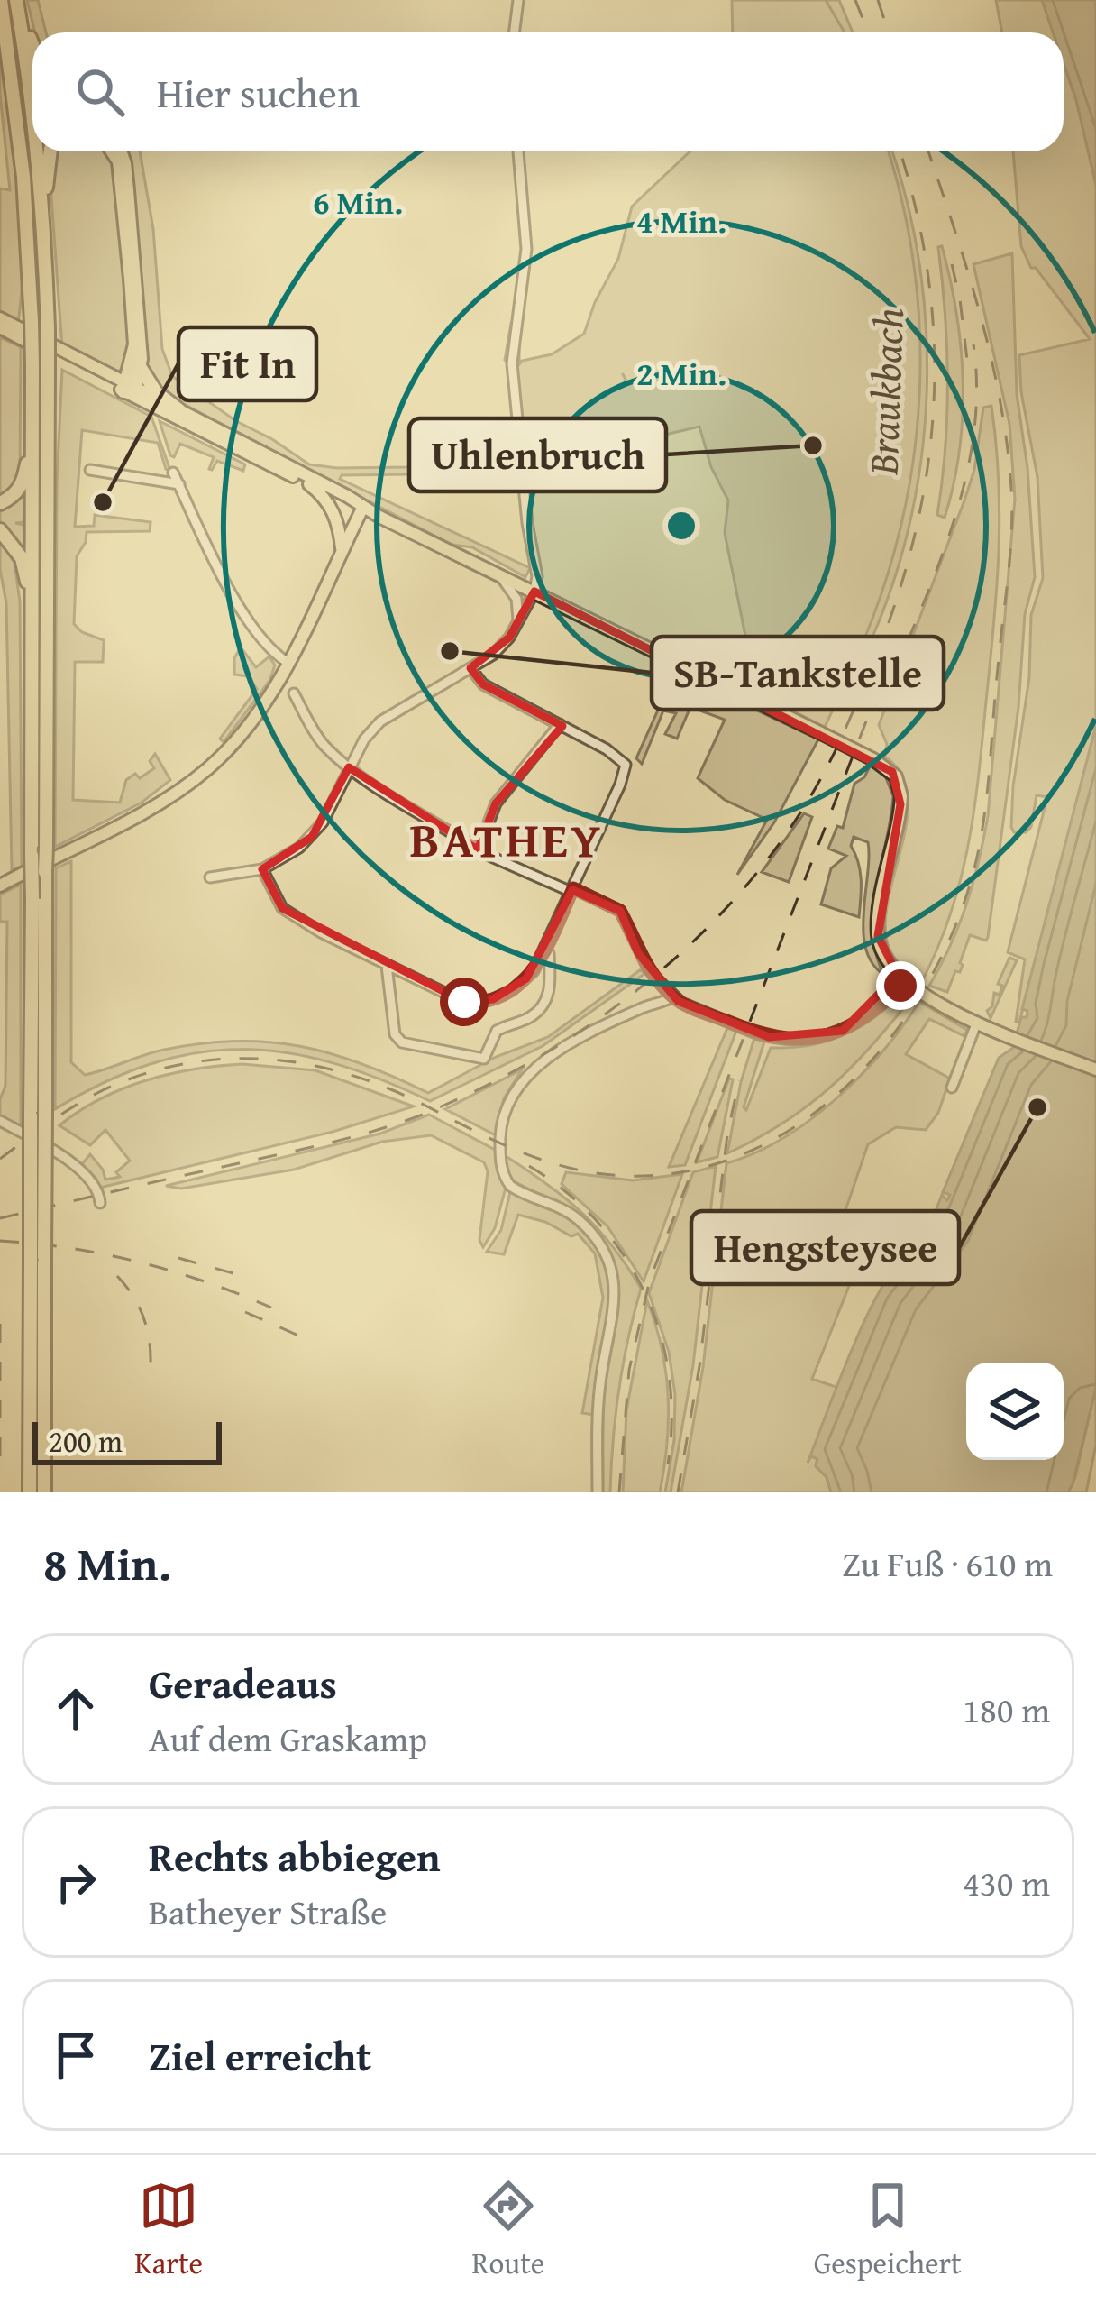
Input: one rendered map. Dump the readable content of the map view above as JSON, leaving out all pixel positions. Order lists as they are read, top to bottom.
{
  "districts": ["BATHEY"],
  "water": ["Braukbach"],
  "places": [
    "Uhlenbruch",
    "Fit In",
    "SB-Tankstelle",
    "Hengsteysee"
  ],
  "scale_bar": "200 m",
  "page": {
    "search": "Hier suchen",
    "scale": "200 m",
    "heading": ["8 Min.", "Zu Fuß · 610 m"],
    "list": [
      ["Geradeaus", "Auf dem Graskamp", "180 m"],
      ["Rechts abbiegen", "Batheyer Straße", "430 m"],
      "Ziel erreicht"
    ],
    "nav": ["Karte", "Route", "Gespeichert"]
  },
  "rings": ["6 Min.", "4 Min.", "2 Min."]
}
